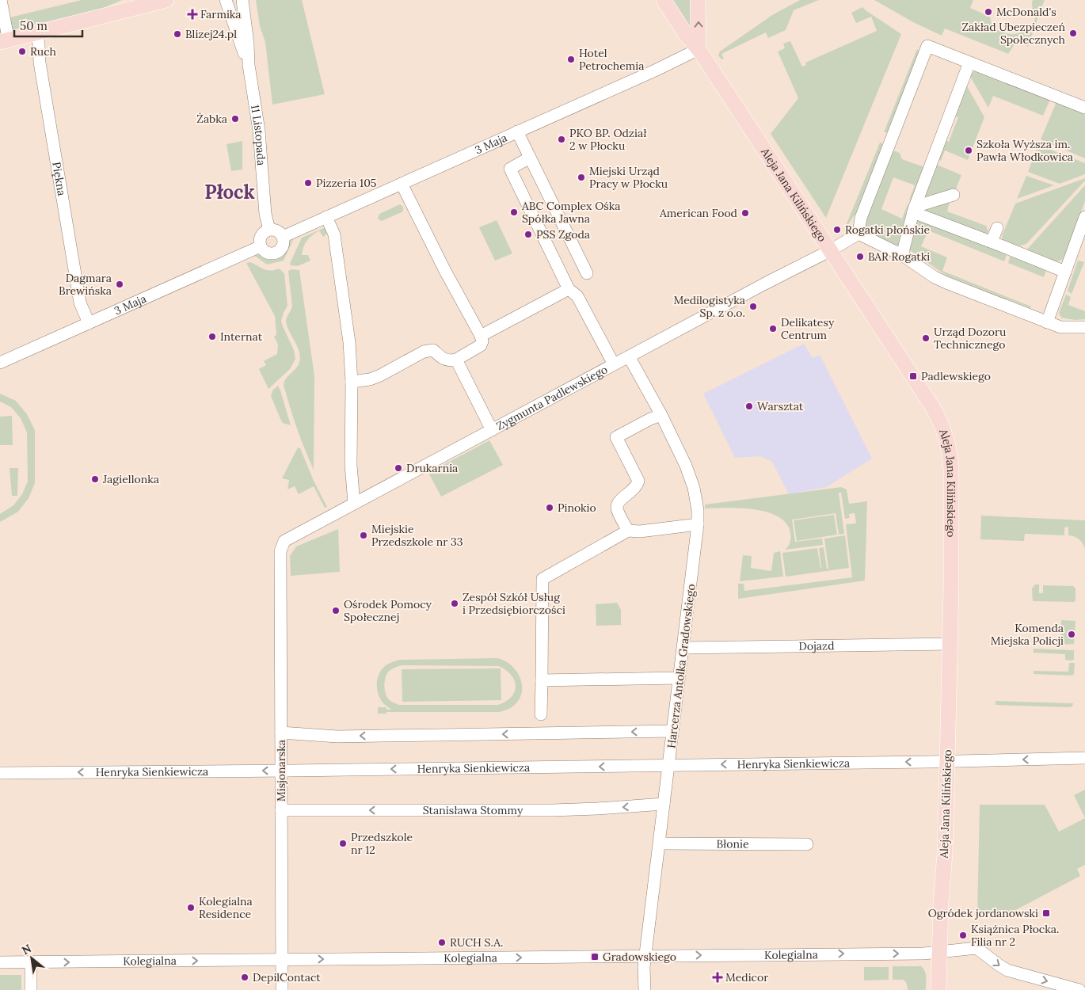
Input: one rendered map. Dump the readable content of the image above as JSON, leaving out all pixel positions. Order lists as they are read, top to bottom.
{
  "streets": {
    "main road": ["Aleja Jana Kilińskiego"],
    "street": [
      "11 Listopada",
      "3 Maja",
      "Piękna",
      "Zygmunta Padlewskiego",
      "Dojazd",
      "Harcerza Antolka Gradowskiego",
      "Henryka Sienkiewicza",
      "Misjonarska",
      "Stanisława Stommy",
      "Błonie",
      "Kolegialna"
    ]
  },
  "crossings": [
    ["11 Listopada", "3 Maja"],
    ["3 Maja", "Piękna"],
    ["3 Maja", "Aleja Jana Kilińskiego"],
    ["Aleja Jana Kilińskiego", "Zygmunta Padlewskiego"],
    ["Aleja Jana Kilińskiego", "Dojazd"],
    ["Aleja Jana Kilińskiego", "Henryka Sienkiewicza"],
    ["Aleja Jana Kilińskiego", "Kolegialna"],
    ["Zygmunta Padlewskiego", "Harcerza Antolka Gradowskiego"],
    ["Zygmunta Padlewskiego", "Misjonarska"],
    ["Dojazd", "Harcerza Antolka Gradowskiego"],
    ["Harcerza Antolka Gradowskiego", "Henryka Sienkiewicza"],
    ["Harcerza Antolka Gradowskiego", "Stanisława Stommy"],
    ["Harcerza Antolka Gradowskiego", "Błonie"],
    ["Harcerza Antolka Gradowskiego", "Kolegialna"],
    ["Henryka Sienkiewicza", "Misjonarska"],
    ["Misjonarska", "Stanisława Stommy"],
    ["Misjonarska", "Kolegialna"]
  ],
  "one_way": ["Kolegialna"],
  "districts": ["Płock"],
  "places": {
    "other": [
      "McDonald's",
      "Zakład Ubezpieczeń Społecznych",
      "Blizej24.pl",
      "Ruch",
      "Hotel Petrochemia",
      "Żabka",
      "PKO BP. Odział 2 w Płocku",
      "Szkoła Wyższa im. Pawła Włodkowica",
      "Miejski Urząd Pracy w Płocku",
      "Pizzeria 105",
      "ABC Complex Ośka Spółka Jawna",
      "American Food",
      "Rogatki płońskie",
      "PSS Zgoda",
      "BAR Rogatki",
      "Dagmara Brewińska",
      "Medilogistyka Sp. z o.o.",
      "Delikatesy Centrum",
      "Internat",
      "Urząd Dozoru Technicznego",
      "Warsztat",
      "Drukarnia",
      "Jagiellonka",
      "Pinokio",
      "Miejskie Przedszkole nr 33",
      "Zespół Szkół Usług i Przedsiębiorczości",
      "Ośrodek Pomocy Społecznej",
      "Komenda Miejska Policji",
      "Przedszkole nr 12",
      "Kolegialna Residence",
      "Książnica Płocka. Filia nr 2",
      "RUCH S.A.",
      "DepilContact"
    ],
    "health": ["Farmika", "Medicor"],
    "transit": ["Padlewskiego", "Ogródek jordanowski", "Gradowskiego"]
  },
  "scale_bar": "50 m",
  "north": "top left"
}
